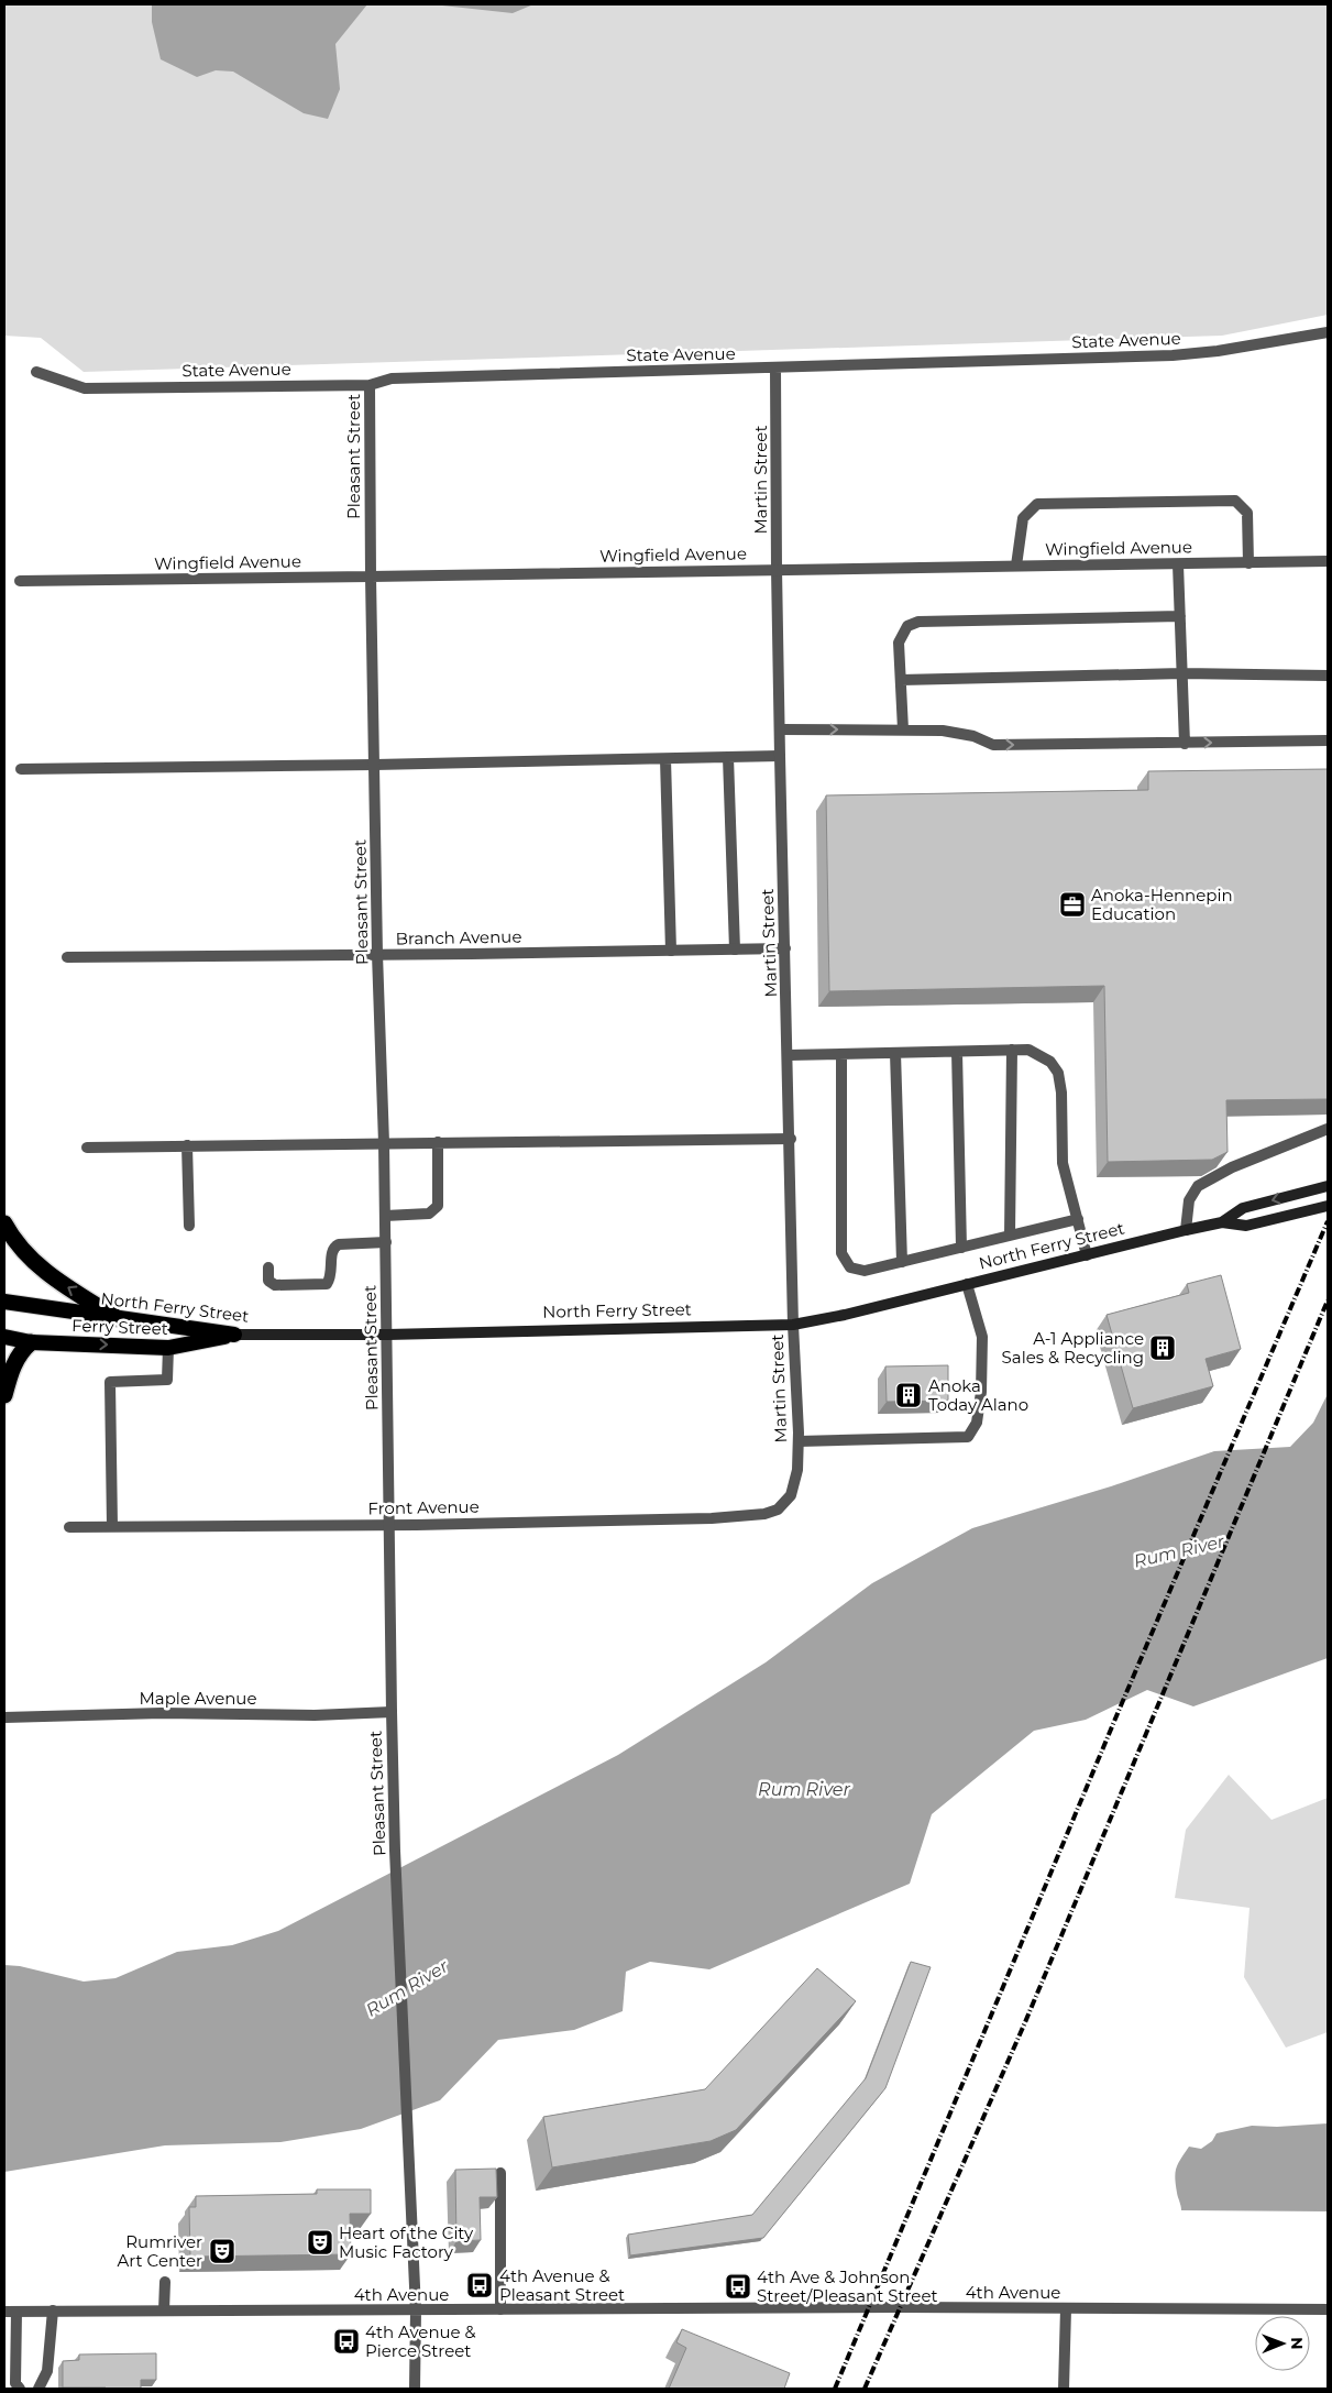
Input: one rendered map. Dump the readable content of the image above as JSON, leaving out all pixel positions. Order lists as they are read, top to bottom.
{
  "streets": {
    "highway": ["North Ferry Street", "Ferry Street"],
    "street": [
      "State Avenue",
      "Pleasant Street",
      "Martin Street",
      "Wingfield Avenue",
      "Branch Avenue",
      "Front Avenue",
      "Maple Avenue",
      "4th Avenue"
    ]
  },
  "crossings": [
    ["State Avenue", "Pleasant Street"],
    ["State Avenue", "Martin Street"],
    ["Pleasant Street", "Wingfield Avenue"],
    ["Pleasant Street", "Branch Avenue"],
    ["Pleasant Street", "North Ferry Street"],
    ["Pleasant Street", "Front Avenue"],
    ["Pleasant Street", "Maple Avenue"],
    ["Pleasant Street", "4th Avenue"],
    ["Martin Street", "Wingfield Avenue"],
    ["Martin Street", "Branch Avenue"],
    ["Martin Street", "North Ferry Street"],
    ["Martin Street", "Front Avenue"],
    ["North Ferry Street", "Ferry Street"]
  ],
  "one_way": ["Ferry Street"],
  "water": ["Rum River"],
  "places": {
    "office": ["Anoka-Hennepin Education"],
    "building": ["A-1 Appliance Sales & Recycling", "Anoka Today Alano"],
    "theatre": ["Heart of the City Music Factory", "Rumriver Art Center"],
    "bus stop": ["4th Avenue & Pleasant Street", "4th Ave & Johnson Street/Pleasant Street", "4th Avenue & Pierce Street"]
  },
  "north": "right"
}
